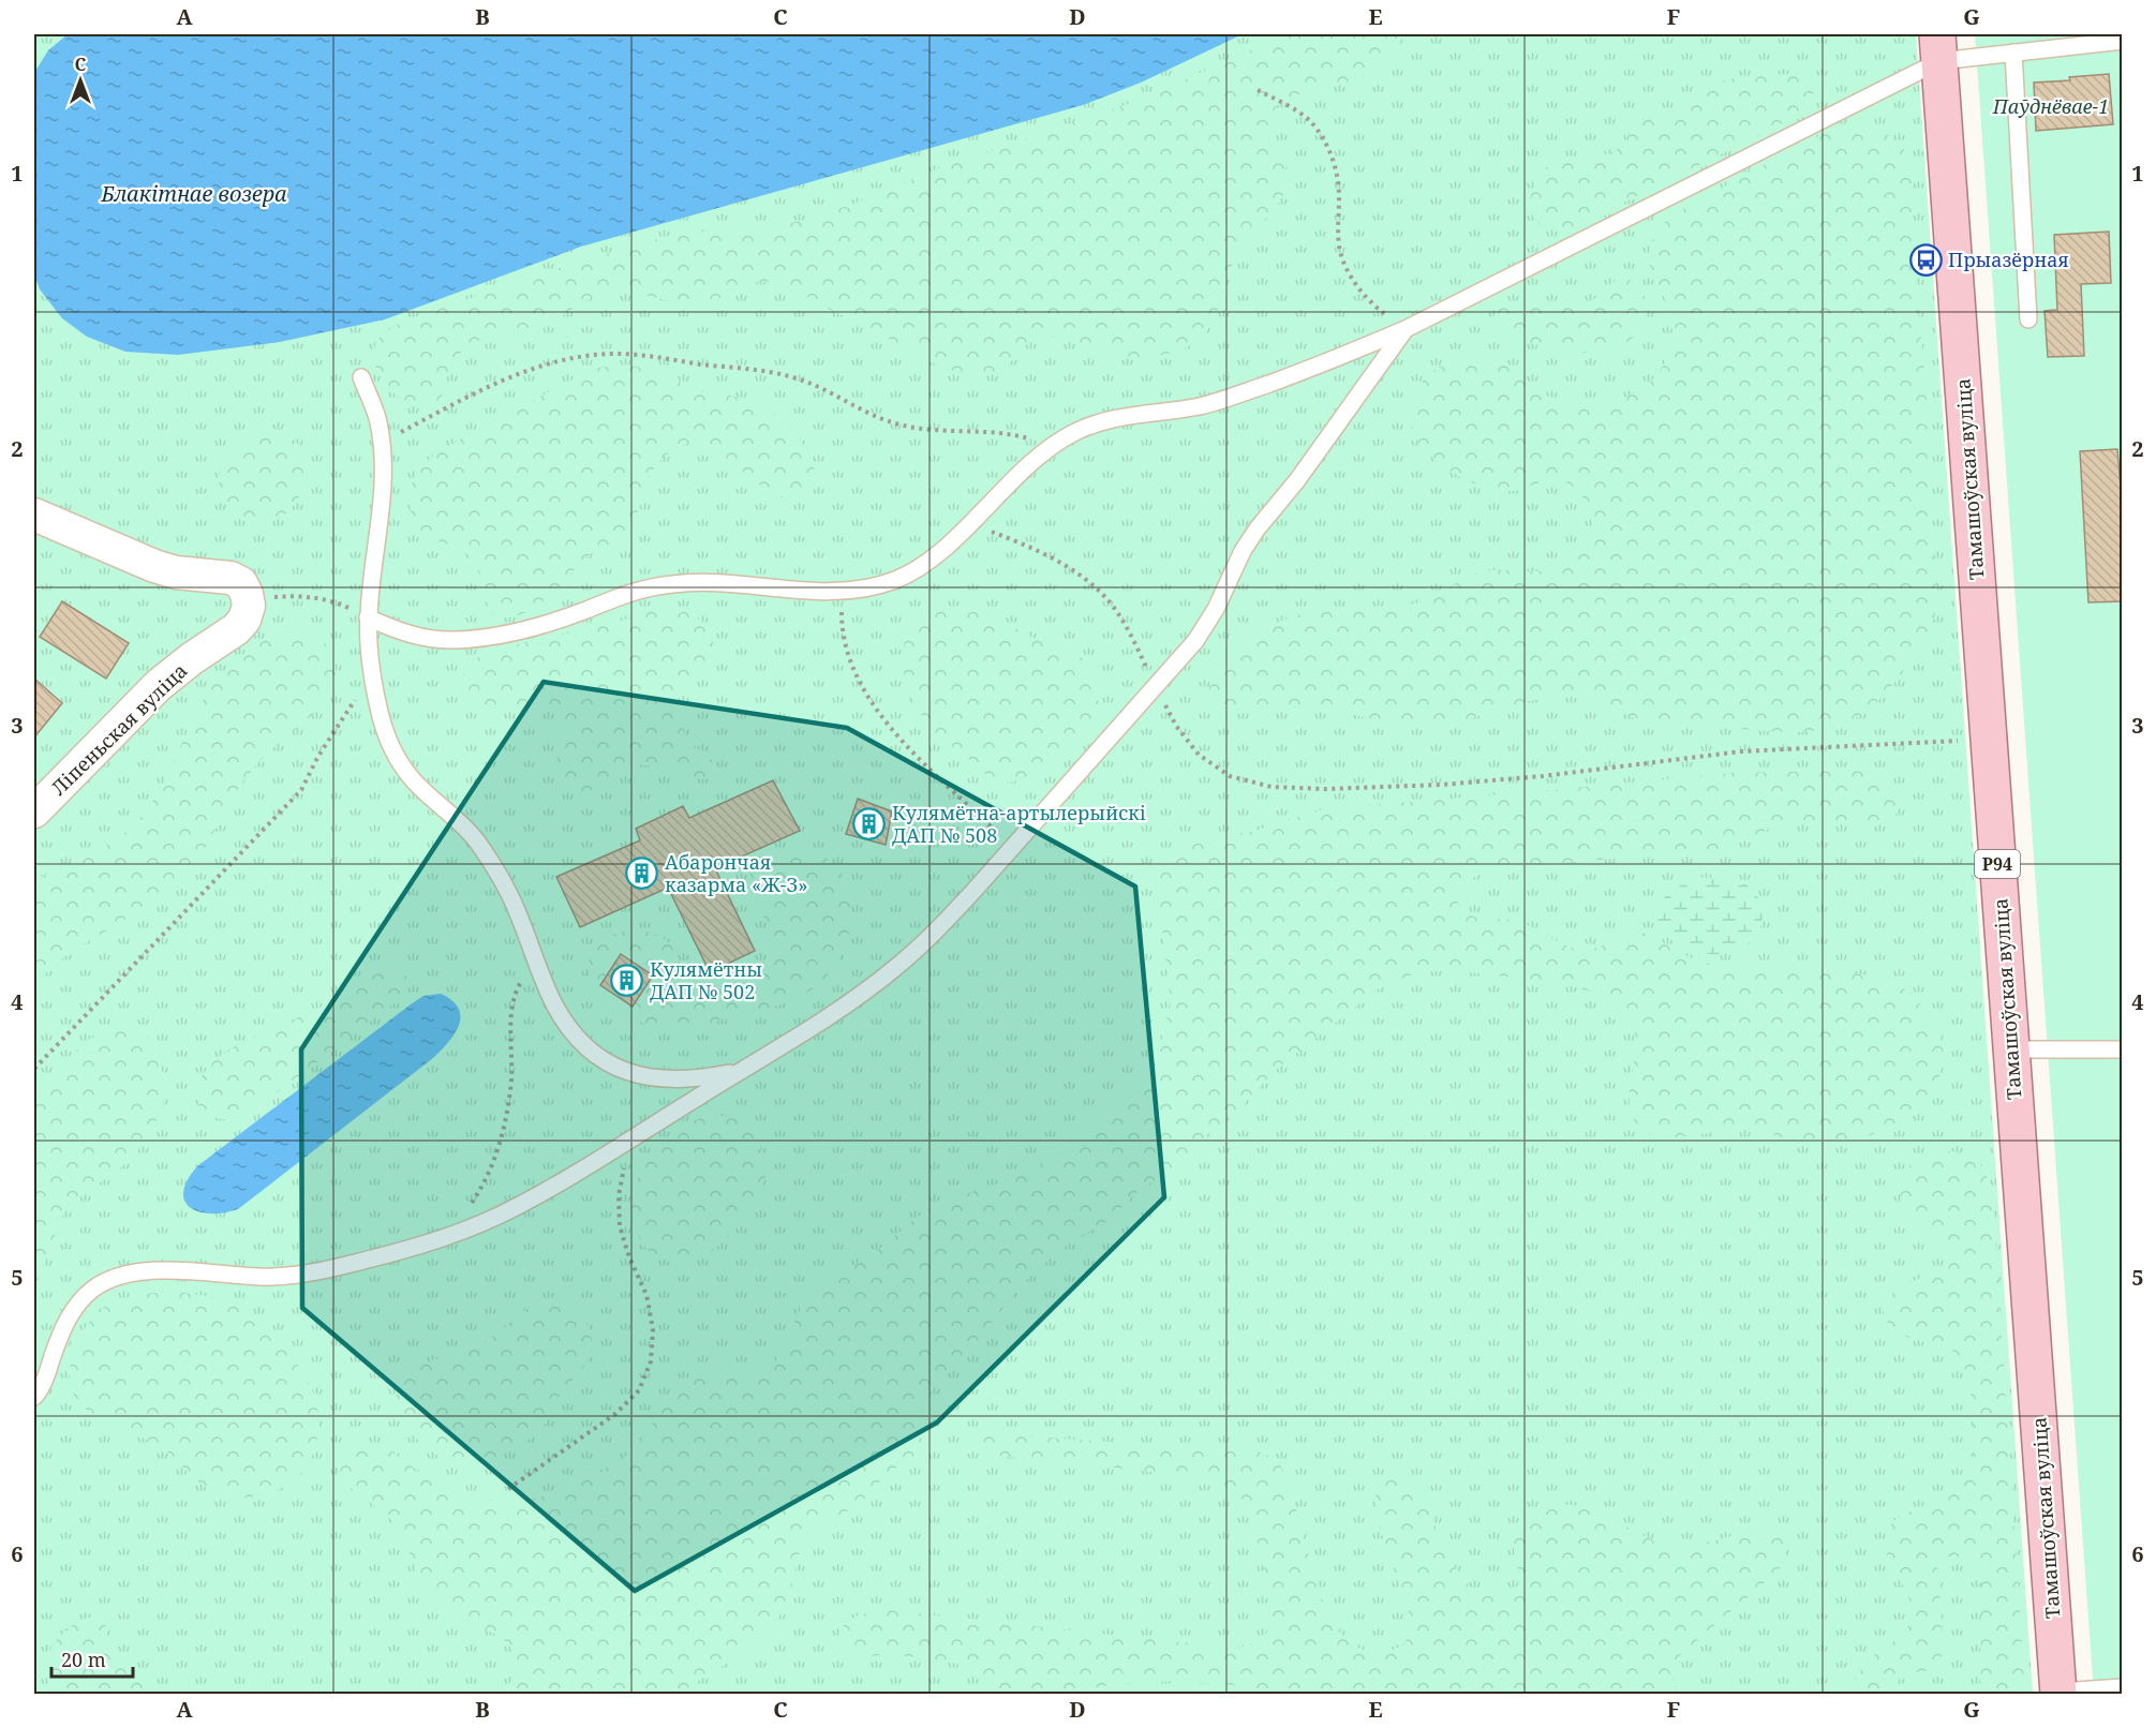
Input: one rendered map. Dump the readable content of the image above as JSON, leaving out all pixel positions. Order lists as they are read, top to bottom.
{
  "streets": {
    "main road": ["Тамашоўская вуліца", "Р94"],
    "street": ["Ліпеньская вуліца"]
  },
  "water": ["Блакітнае возера"],
  "parks": ["Паўднёвае-1"],
  "places": {
    "bus stop": ["Прыазёрная"],
    "building": ["Кулямётна-артылерыйскі ДАП № 508", "Абарончая казарма «Ж-З»", "Кулямётны ДАП № 502"]
  },
  "scale_bar": "20 m",
  "north": "top",
  "grid": {
    "columns": [
      "A",
      "B",
      "C",
      "D",
      "E",
      "F",
      "G"
    ],
    "rows": [
      "1",
      "2",
      "3",
      "4",
      "5",
      "6"
    ]
  }
}
